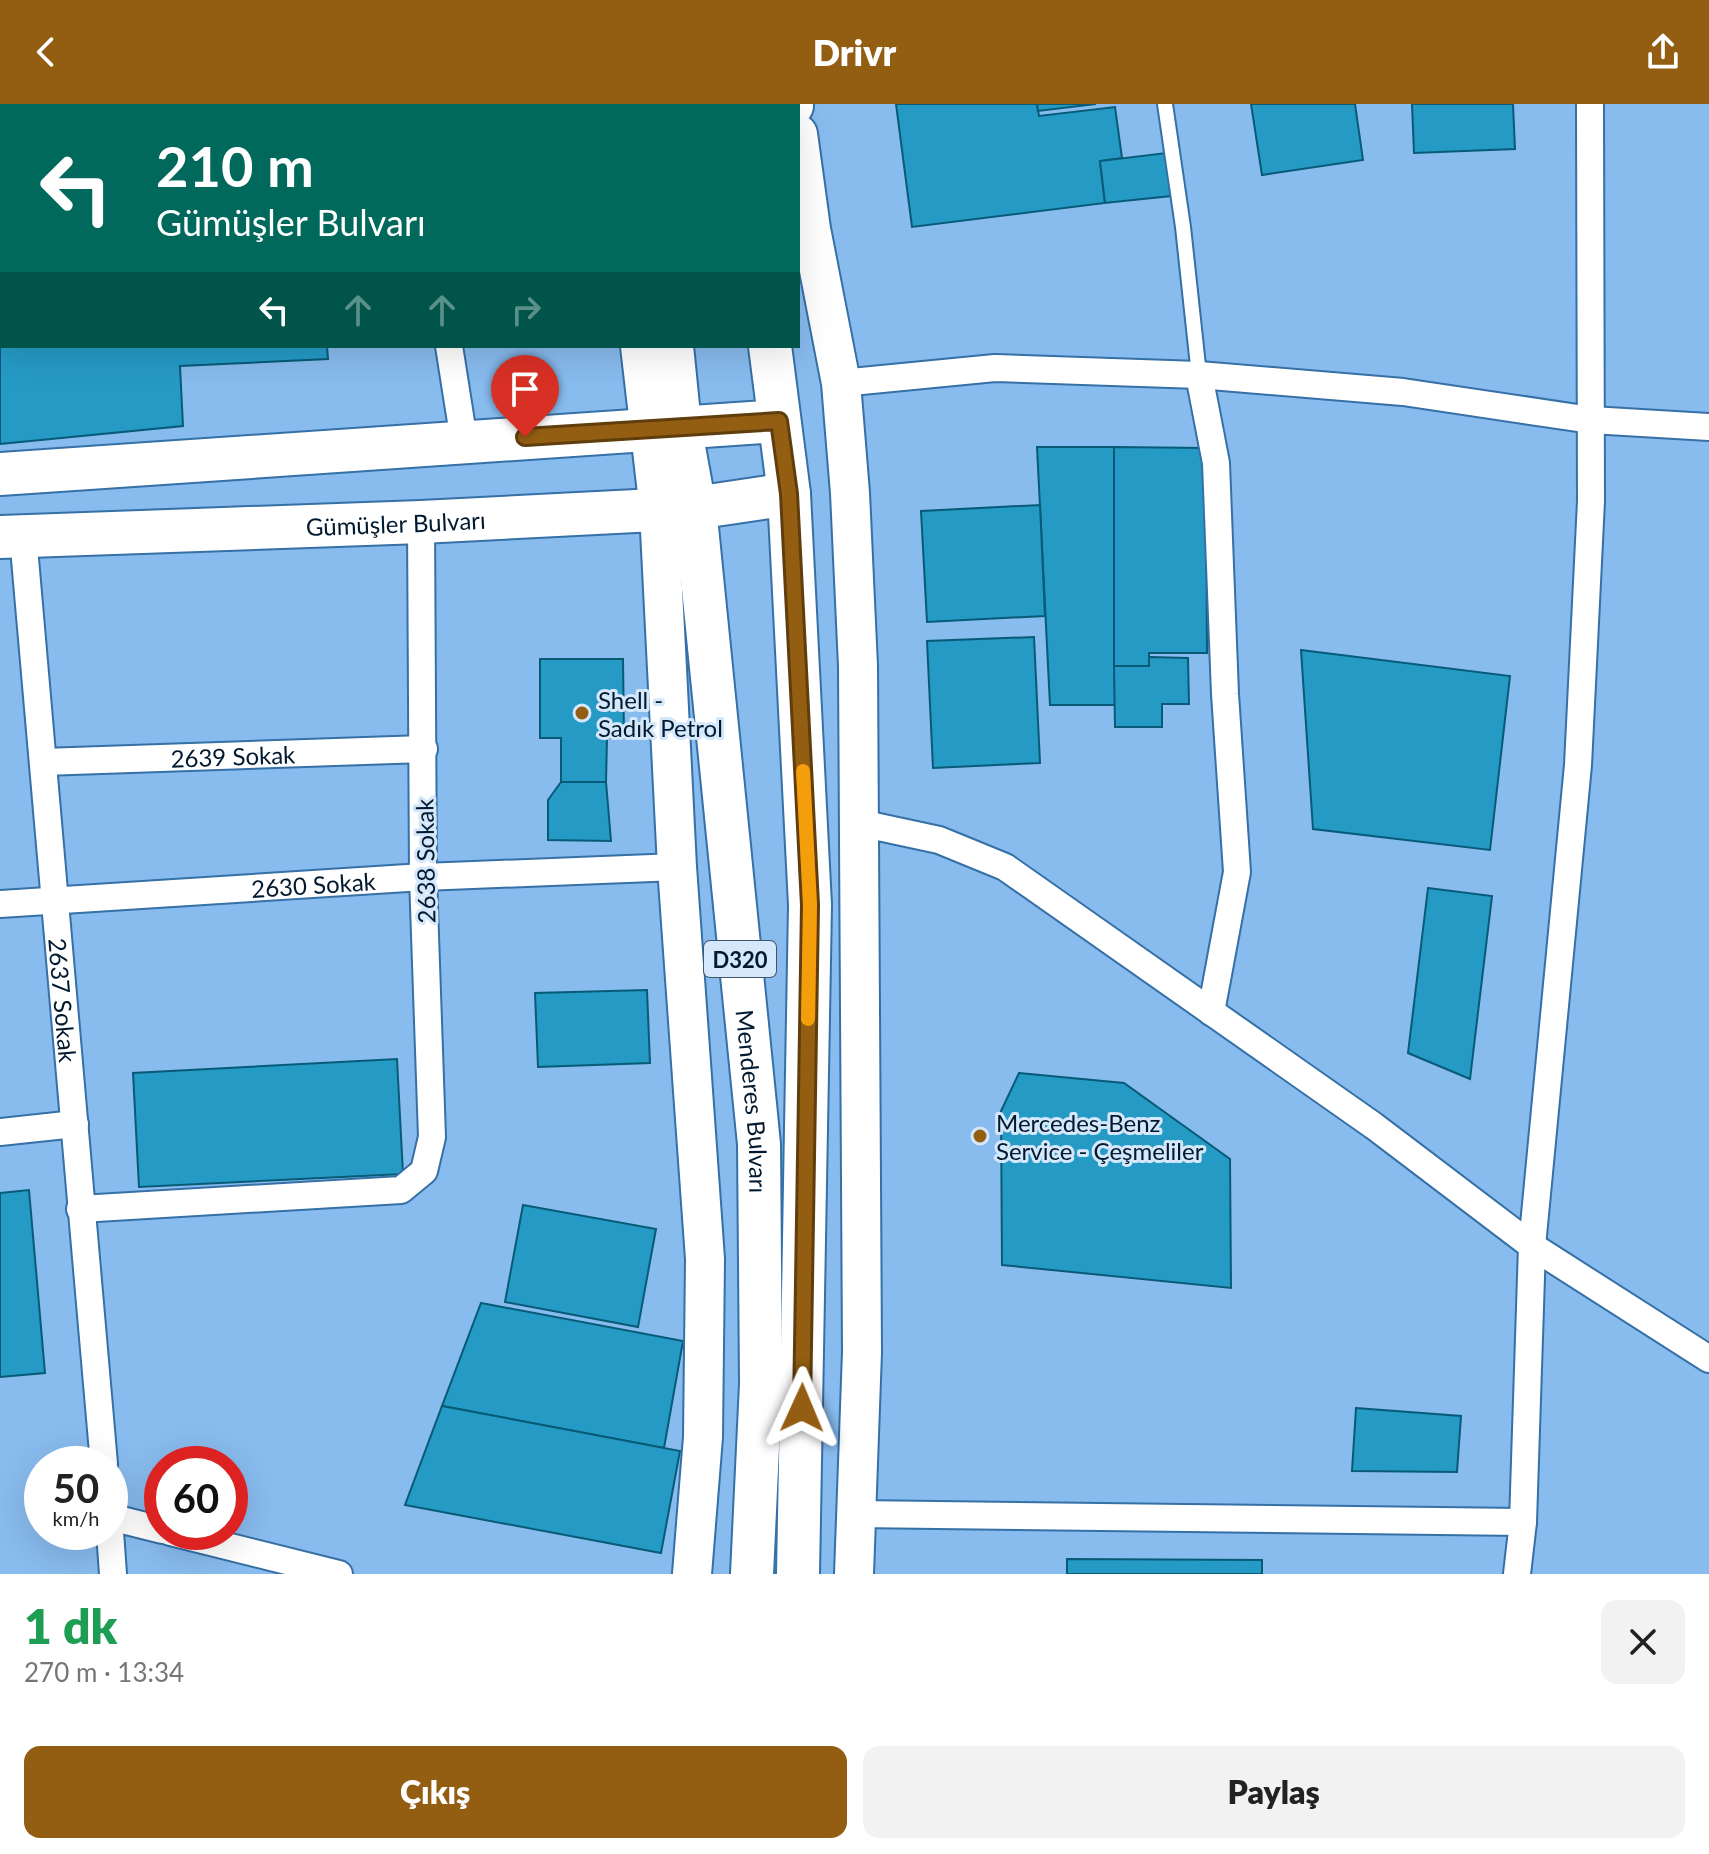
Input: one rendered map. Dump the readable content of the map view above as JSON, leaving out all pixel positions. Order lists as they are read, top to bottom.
{
  "streets": {
    "main road": ["Gümüşler Bulvarı", "D320", "Menderes Bulvarı"],
    "street": [
      "2639 Sokak",
      "2638 Sokak",
      "2630 Sokak",
      "2637 Sokak"
    ]
  },
  "crossings": [
    ["Gümüşler Bulvarı", "2638 Sokak"],
    ["Gümüşler Bulvarı", "2637 Sokak"],
    ["Gümüşler Bulvarı", "Menderes Bulvarı"],
    ["2639 Sokak", "2638 Sokak"],
    ["2639 Sokak", "2637 Sokak"],
    ["2638 Sokak", "2630 Sokak"],
    ["2638 Sokak", "2637 Sokak"],
    ["2630 Sokak", "2637 Sokak"]
  ],
  "places": ["Shell - Sadık Petrol", "Mercedes-Benz Service - Çeşmeliler"],
  "page": {
    "header": "Drivr",
    "turn": ["210 m", "Gümüşler Bulvarı"],
    "speed": "50 km/h",
    "limit": "60",
    "heading": ["1 dk", "270 m · 13:34"],
    "buttons": ["Çıkış", "Paylaş"]
  }
}
